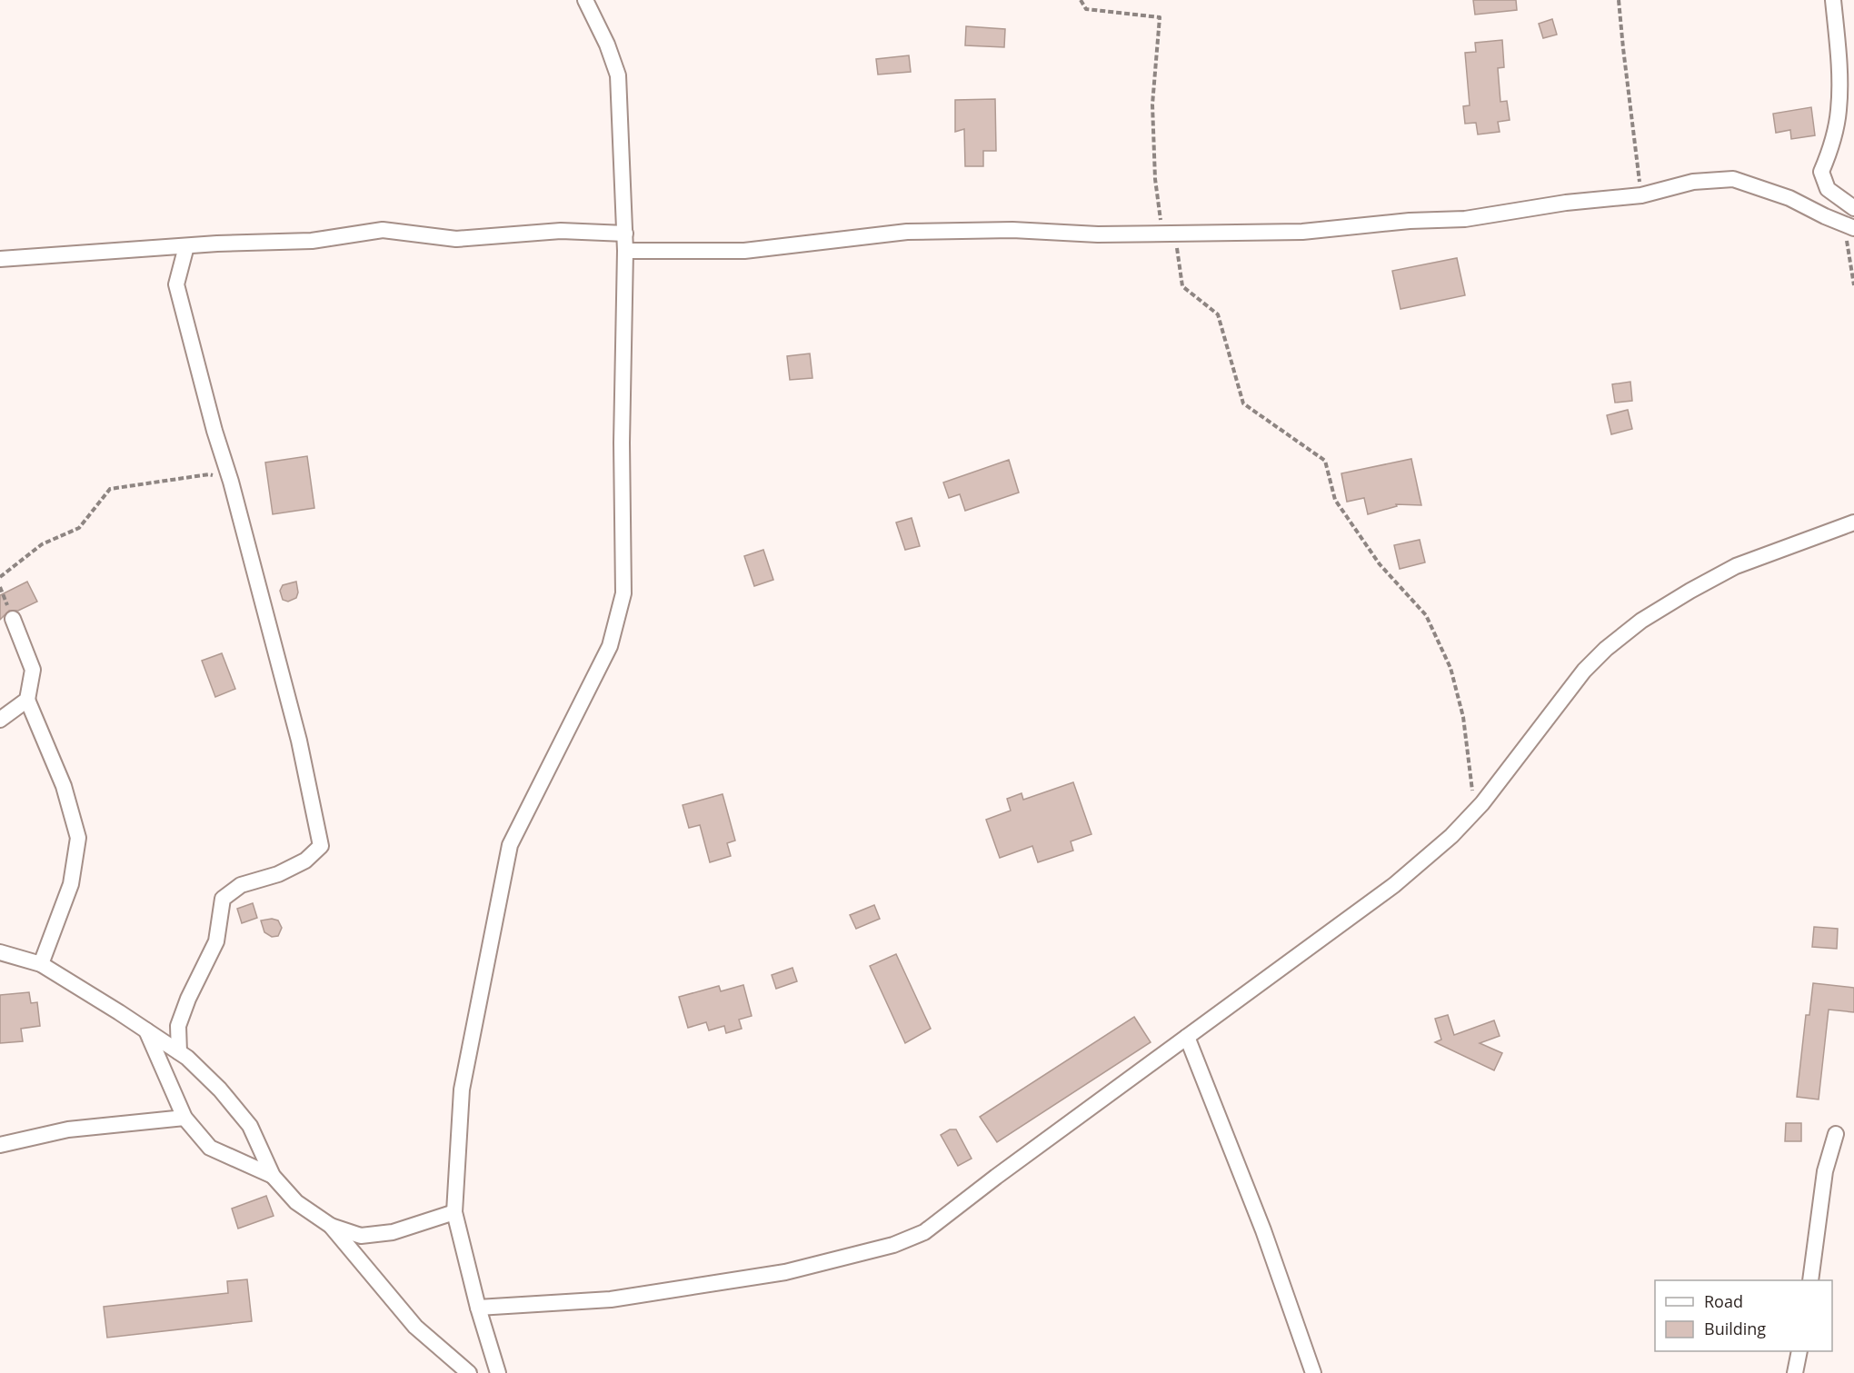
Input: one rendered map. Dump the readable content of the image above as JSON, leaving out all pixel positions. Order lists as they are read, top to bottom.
{
  "legend": ["Road", "Building"]
}
